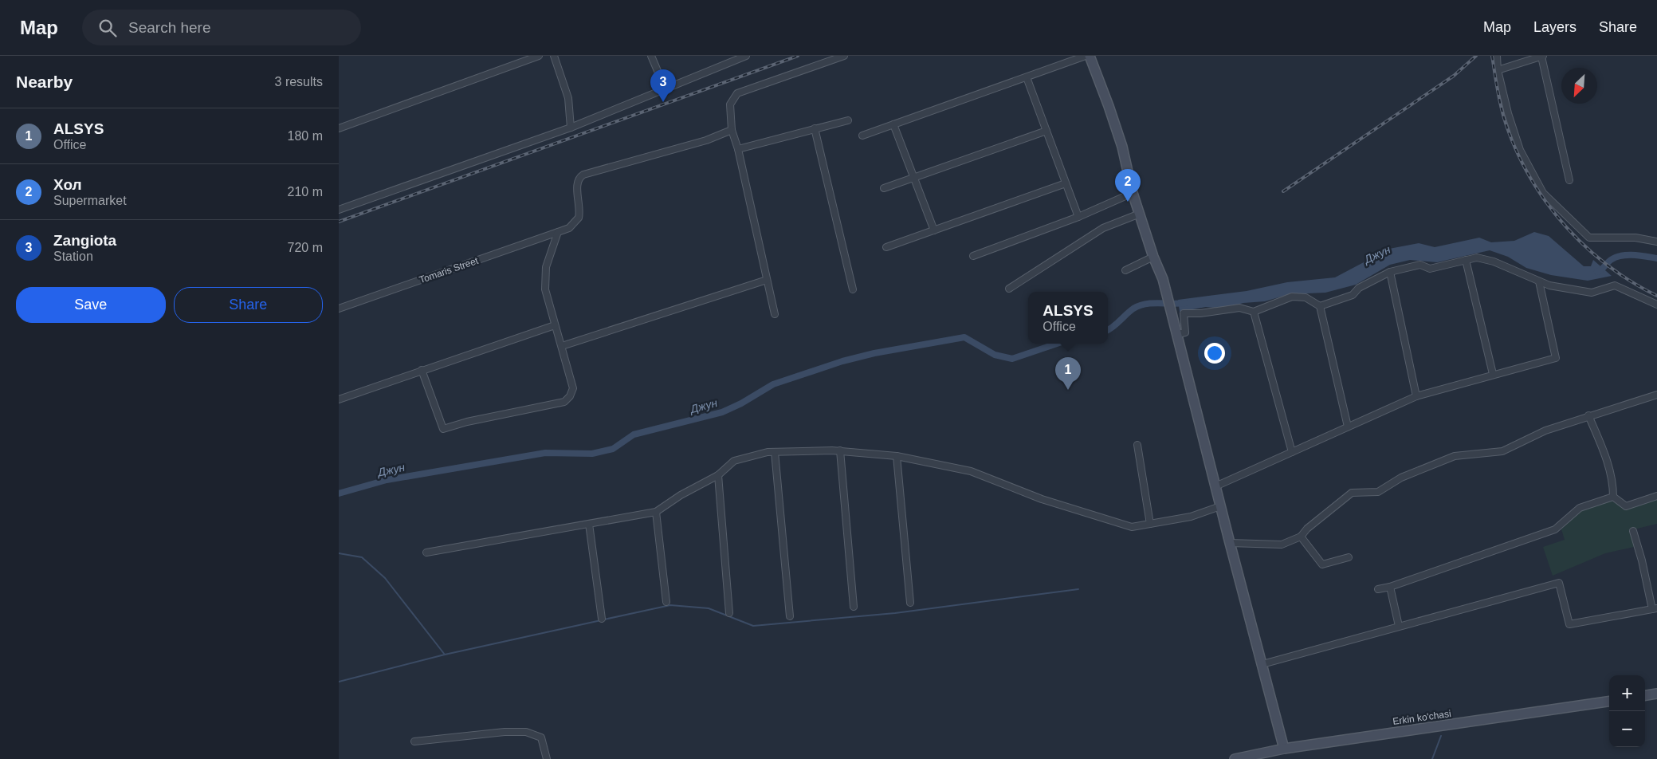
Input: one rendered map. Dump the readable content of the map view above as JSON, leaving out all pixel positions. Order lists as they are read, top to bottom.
{
  "streets": {
    "main road": ["Erkin ko'chasi"],
    "street": ["Tomaris Street"]
  },
  "water": ["Джун"],
  "north": "bottom left",
  "page": {
    "header": "Map",
    "search": "Search here",
    "nav": ["Map", "Layers", "Share"],
    "heading": ["Nearby", "3 results"],
    "pins": ["3", "2", "1"],
    "list": [
      {
        "mark": "1",
        "name": "ALSYS",
        "note": "Office",
        "value": "180 m"
      },
      {
        "mark": "2",
        "name": "Хол",
        "note": "Supermarket",
        "value": "210 m"
      },
      {
        "mark": "3",
        "name": "Zangiota",
        "note": "Station",
        "value": "720 m"
      }
    ],
    "buttons": ["Save", "Share"],
    "popup": ["ALSYS", "Office"],
    "map_buttons": ["+", "−"]
  }
}
